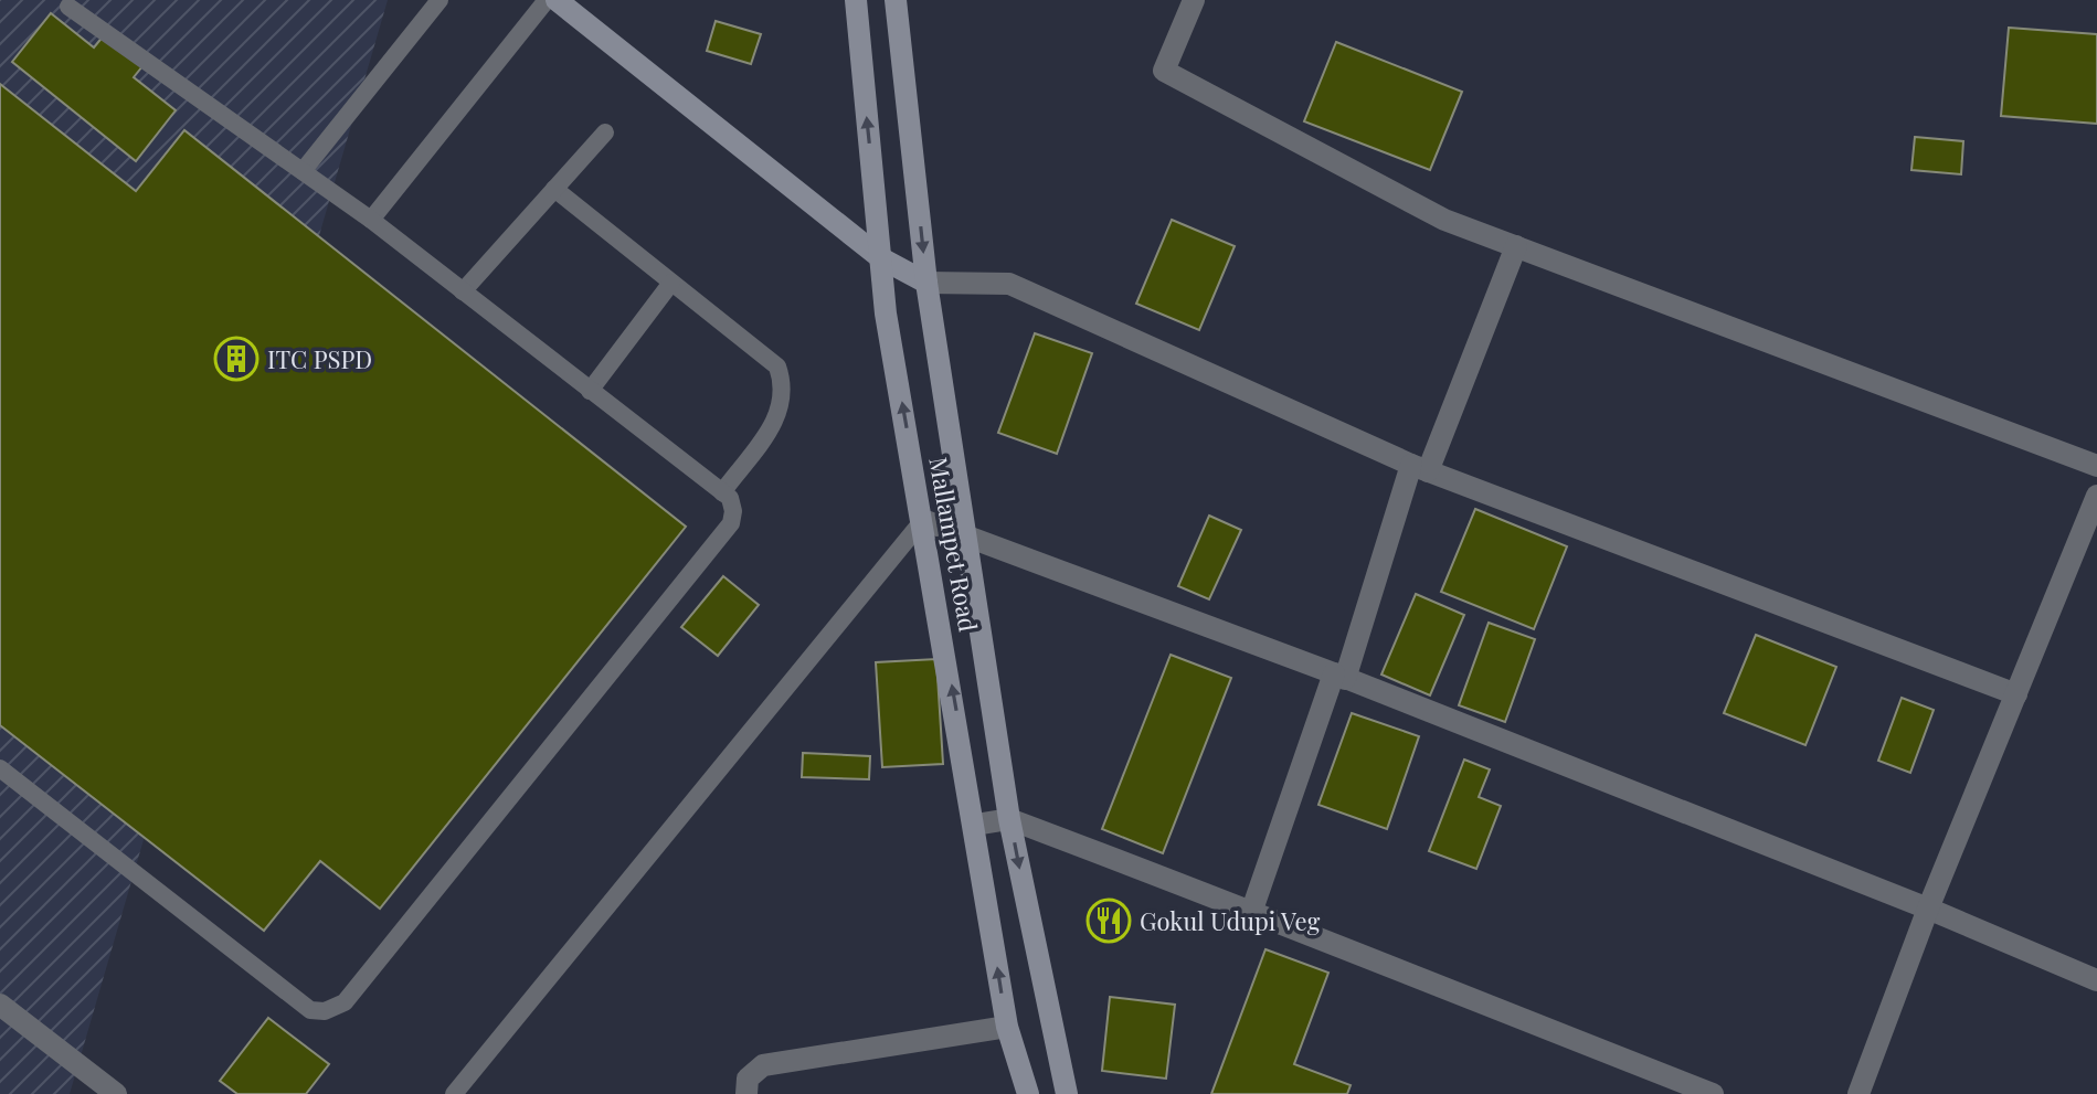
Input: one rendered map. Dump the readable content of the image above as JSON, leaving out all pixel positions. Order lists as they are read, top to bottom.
{
  "streets": {
    "main road": ["Mallampet Road"]
  },
  "places": {
    "building": ["ITC PSPD"],
    "restaurant": ["Gokul Udupi Veg"]
  }
}
